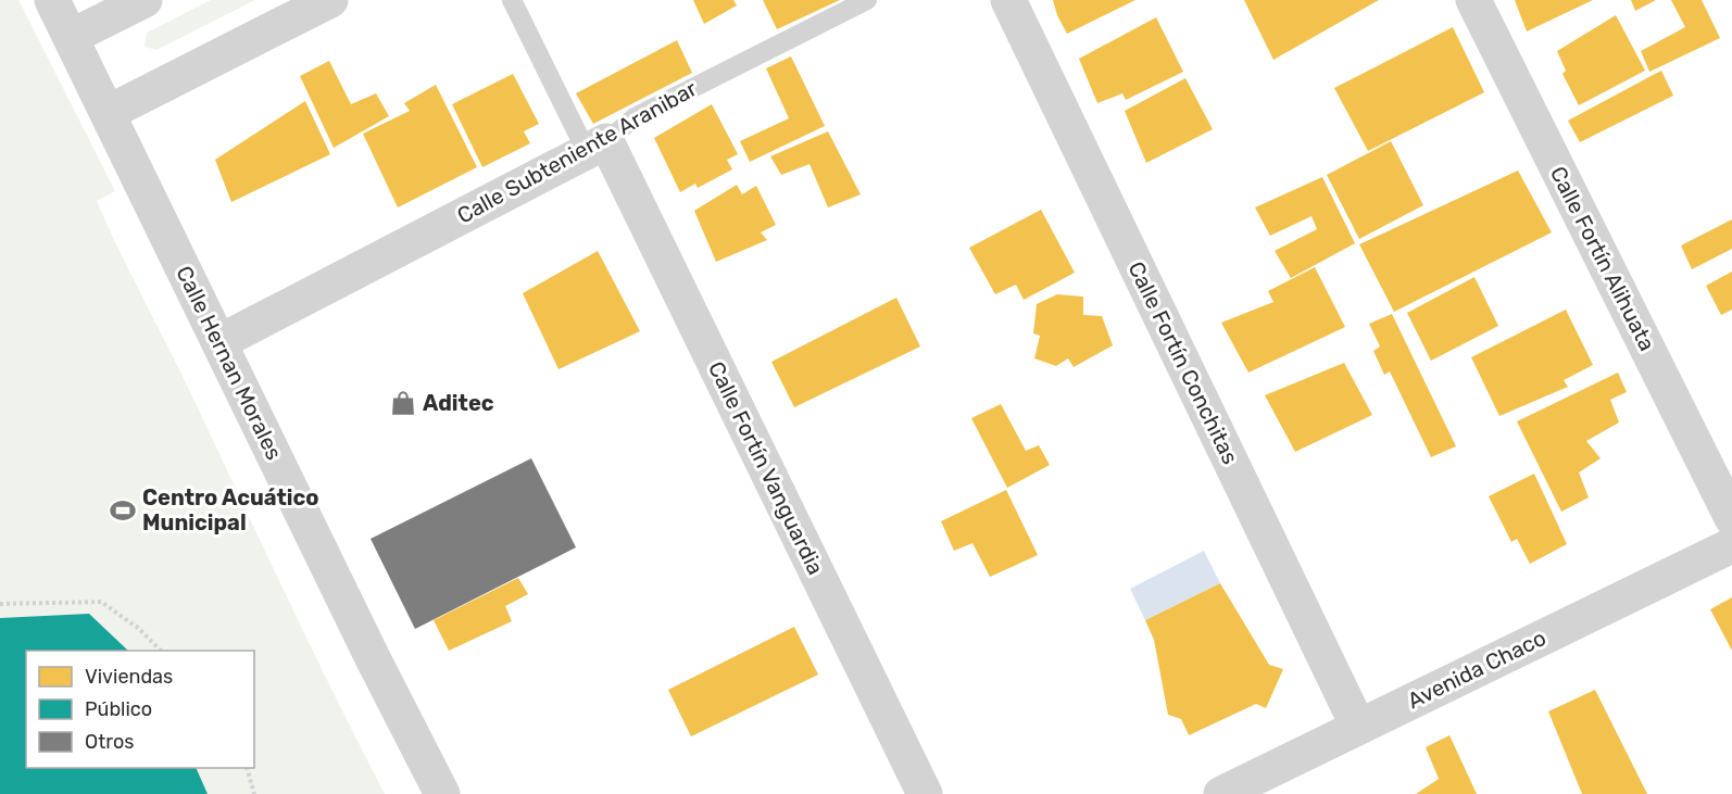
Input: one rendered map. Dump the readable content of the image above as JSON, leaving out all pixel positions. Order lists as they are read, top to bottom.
{
  "streets": {
    "street": [
      "Calle Subteniente Aranibar",
      "Calle Fortín Alihuata",
      "Calle Hernan Morales",
      "Calle Fortín Conchitas",
      "Calle Fortín Vanguardia",
      "Avenida Chaco"
    ]
  },
  "crossings": [
    ["Calle Subteniente Aranibar", "Calle Hernan Morales"],
    ["Calle Subteniente Aranibar", "Calle Fortín Vanguardia"],
    ["Calle Fortín Conchitas", "Avenida Chaco"]
  ],
  "places": {
    "shop": ["Aditec"],
    "sports": ["Centro Acuático Municipal"]
  },
  "legend": ["Viviendas", "Público", "Otros"]
}
